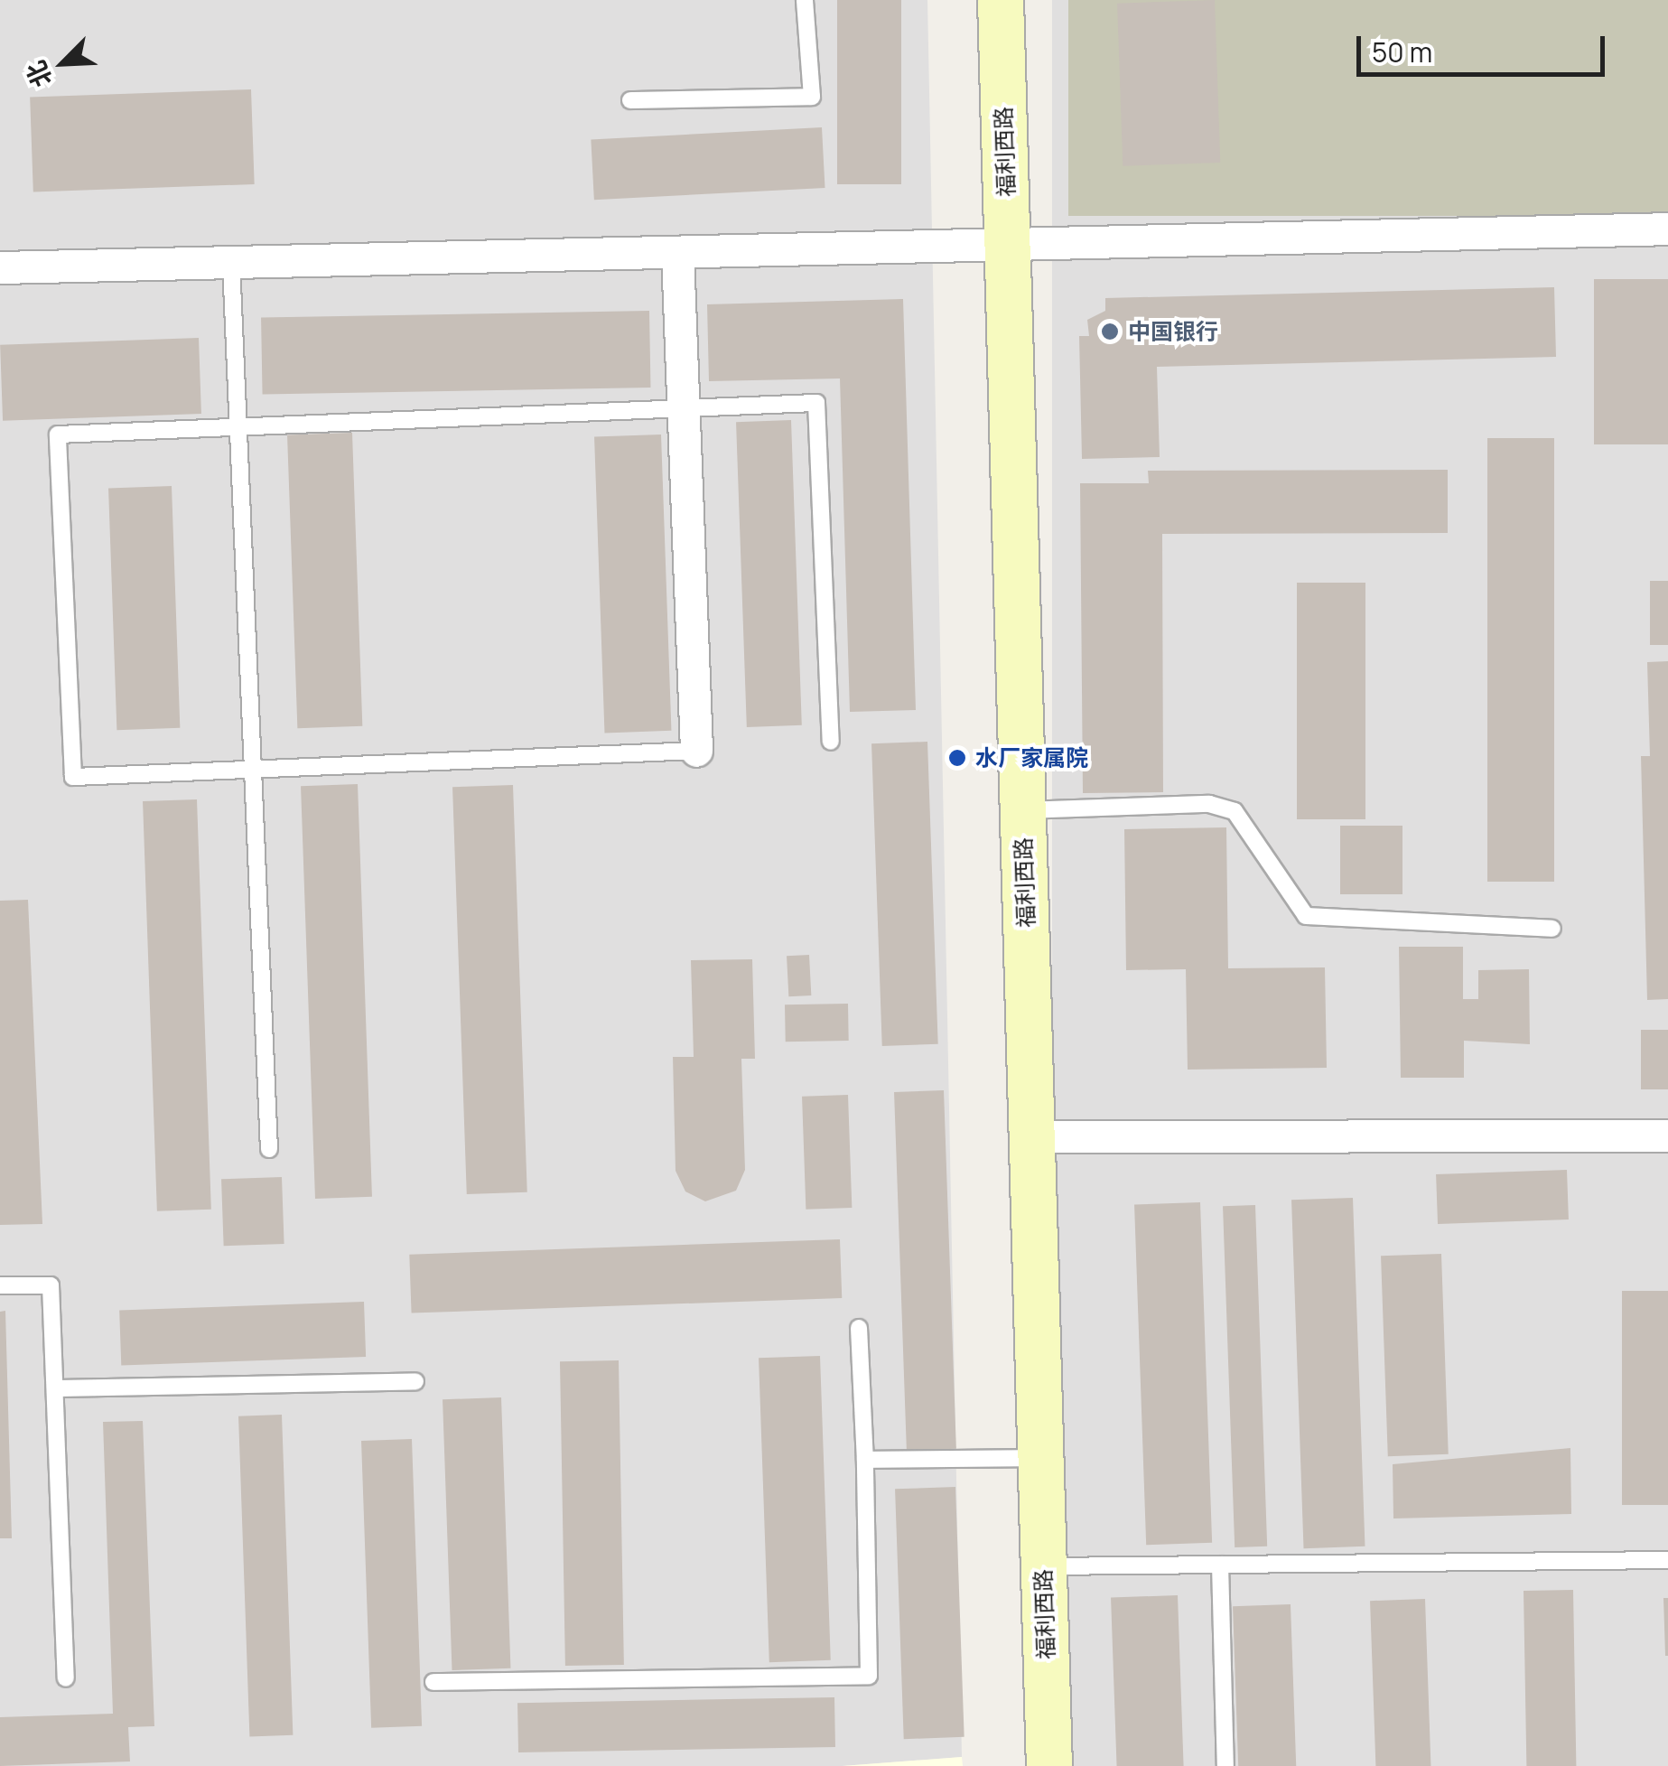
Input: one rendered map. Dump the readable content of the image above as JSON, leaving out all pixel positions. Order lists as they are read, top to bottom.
{
  "streets": {
    "main road": ["福利西路"]
  },
  "places": ["中国银行", "水厂家属院"],
  "scale_bar": "50 m",
  "north": "bottom left"
}
